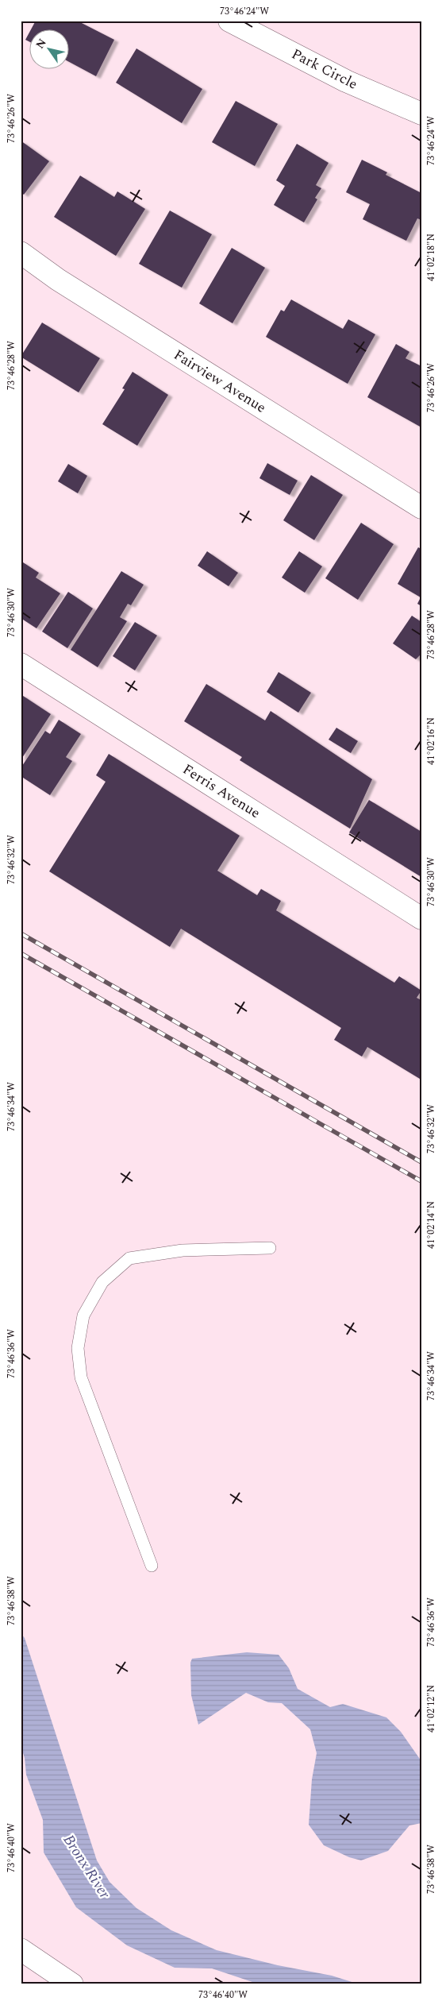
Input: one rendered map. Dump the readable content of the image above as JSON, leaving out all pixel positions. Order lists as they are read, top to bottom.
{
  "streets": {
    "main road": ["Park Circle", "Fairview Avenue", "Ferris Avenue"]
  },
  "water": ["Bronx River"],
  "north": "top left",
  "coordinates": [
    "73°46'24\"W",
    "73°46'26\"W",
    "41°02'18\"N",
    "73°46'28\"W",
    "73°46'30\"W",
    "41°02'16\"N",
    "73°46'32\"W",
    "73°46'34\"W",
    "41°02'14\"N",
    "73°46'36\"W",
    "73°46'38\"W",
    "41°02'12\"N",
    "73°46'40\"W"
  ]
}
